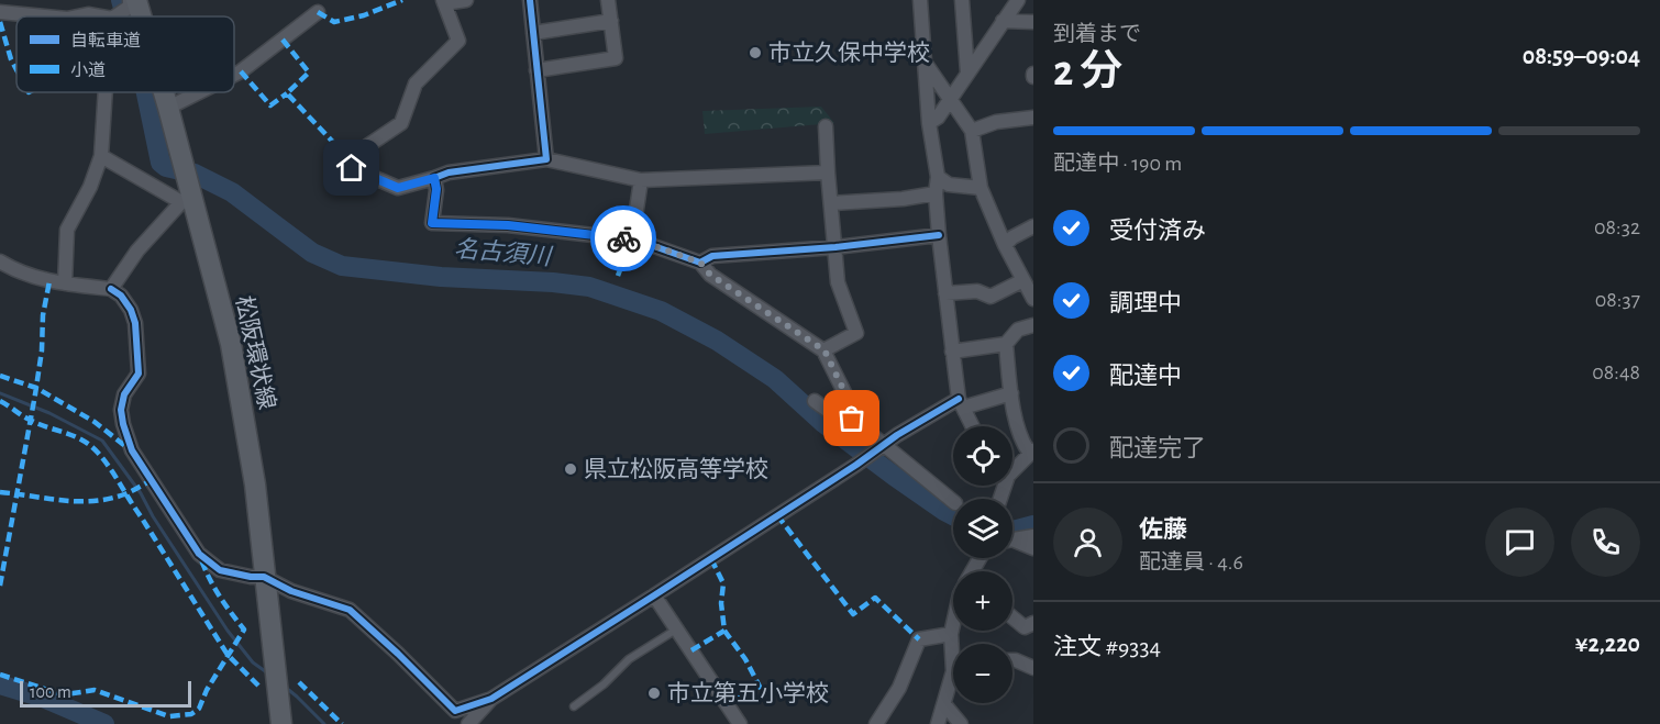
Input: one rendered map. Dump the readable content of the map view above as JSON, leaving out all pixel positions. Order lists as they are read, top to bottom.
{
  "streets": {
    "main road": ["松阪環状線"]
  },
  "water": ["名古須川"],
  "places": ["市立久保中学校", "県立松阪高等学校", "市立第五小学校"],
  "legend": ["自転車道", "小道"],
  "scale_bar": "100 m",
  "page": {
    "heading": ["2 分", "到着まで", "08:59–09:04"],
    "panel": [
      "佐藤",
      "配達員 · 4.6",
      "注文 #9334",
      "¥2,220"
    ],
    "bar": "配達中 · 190 m",
    "list": [
      ["受付済み", "08:32"],
      ["調理中", "08:37"],
      ["配達中", "08:48"],
      "配達完了"
    ],
    "map_buttons": ["+", "−"],
    "scale": "100 m"
  }
}
